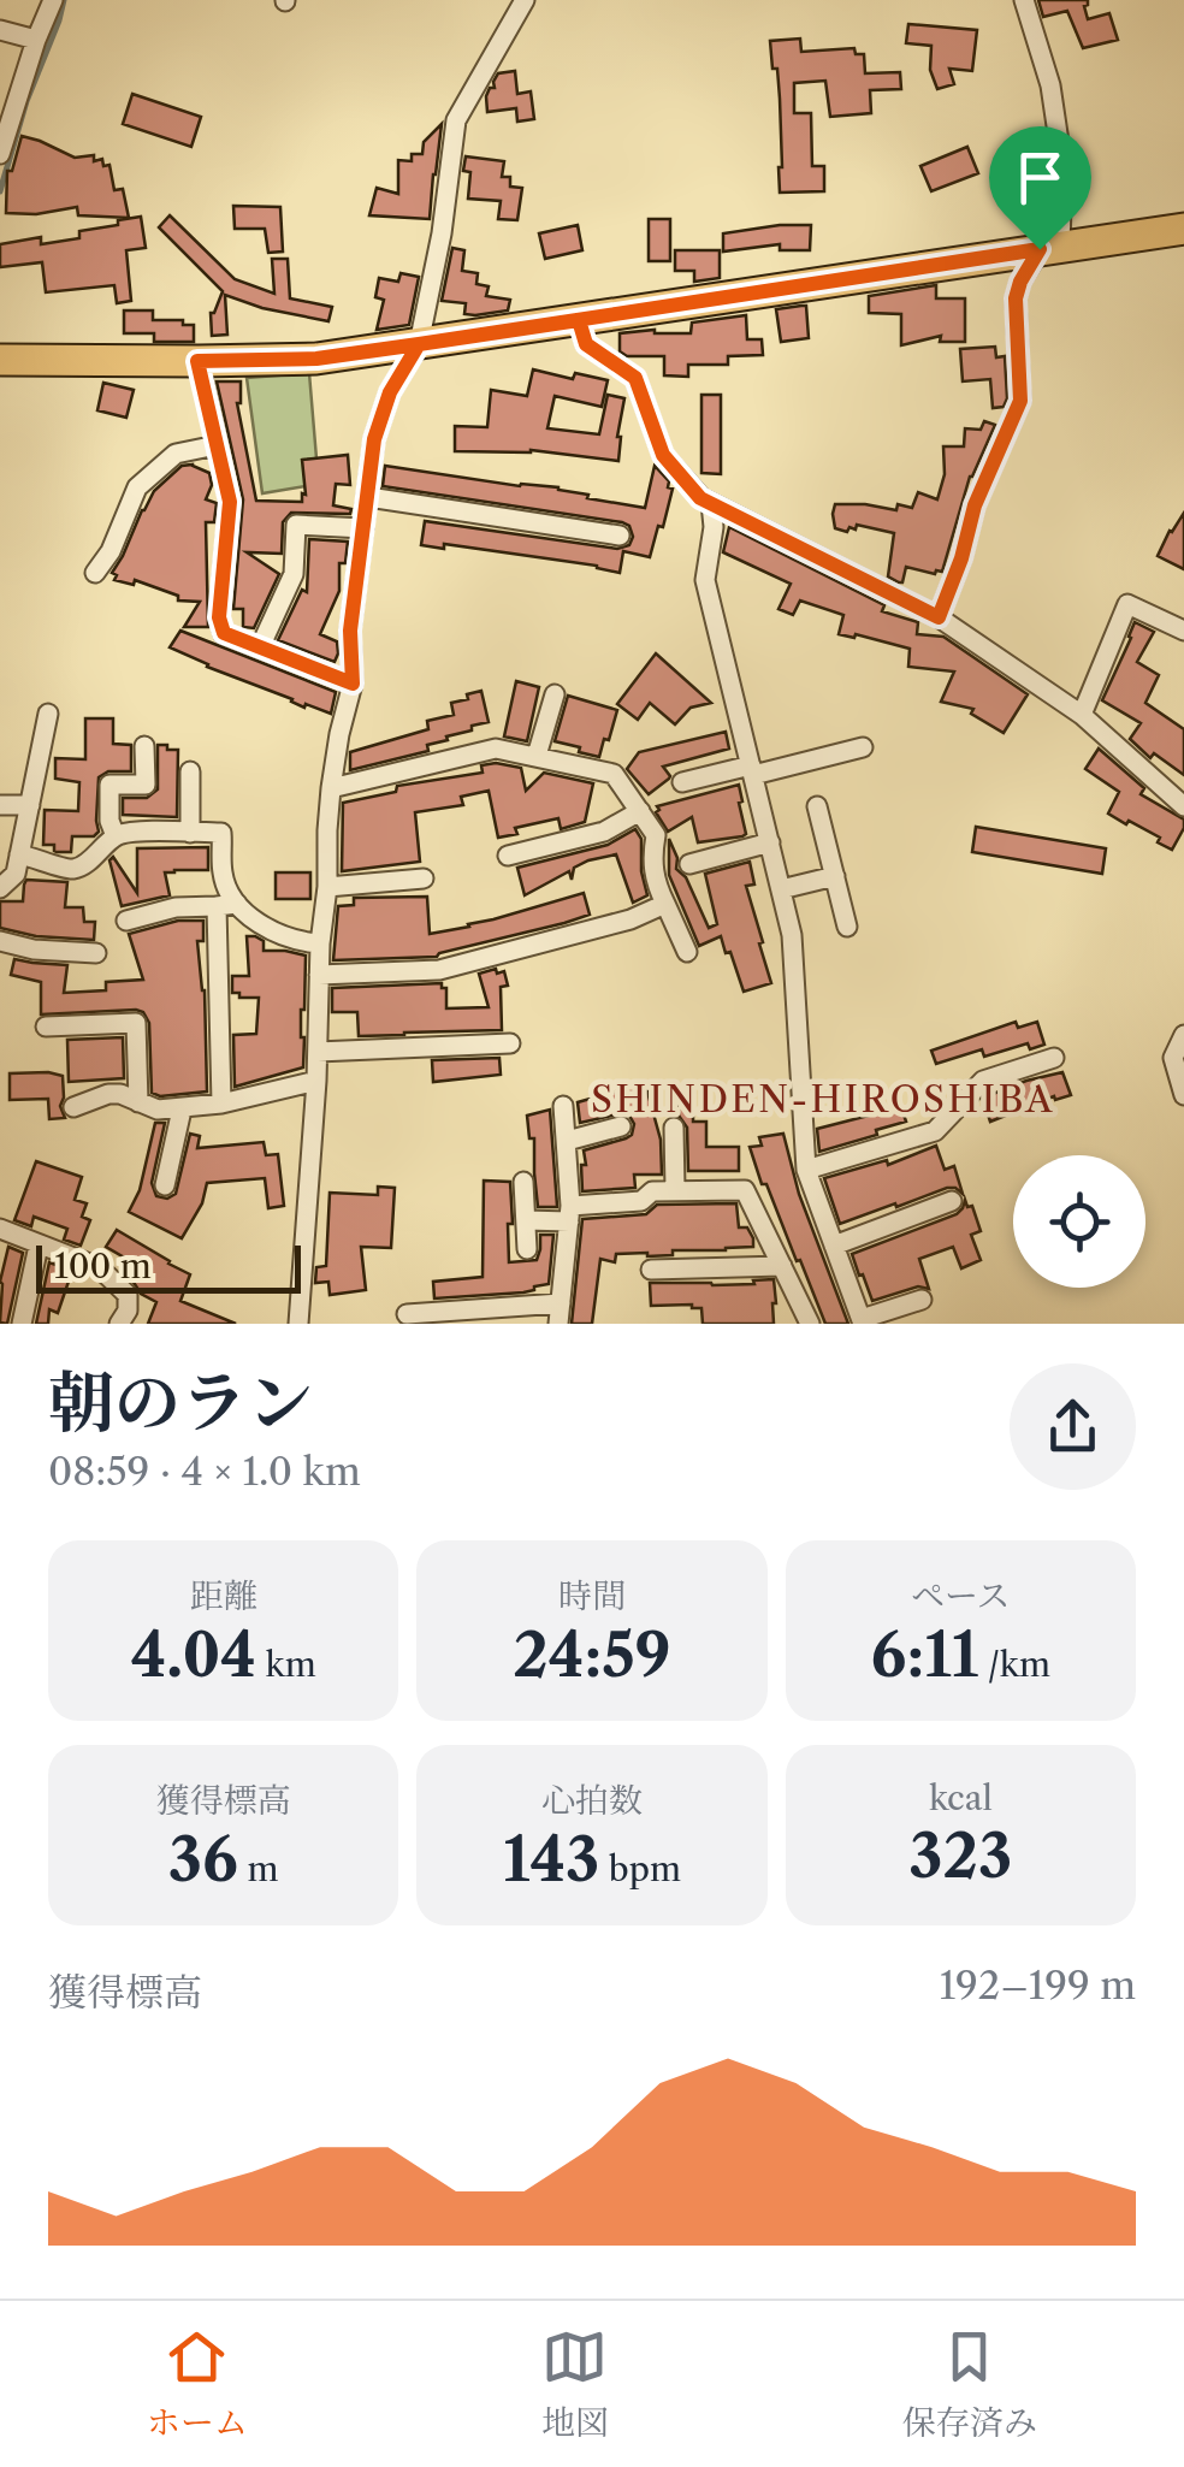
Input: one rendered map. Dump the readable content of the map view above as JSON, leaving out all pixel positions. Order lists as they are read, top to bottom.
{
  "districts": ["SHINDEN-HIROSHIBA"],
  "scale_bar": "100 m",
  "page": {
    "scale": "100 m",
    "heading": ["朝のラン", "08:59 · 4 × 1.0 km"],
    "stats": [
      ["距離", "4.04 km"],
      ["時間", "24:59"],
      ["ペース", "6:11 /km"],
      ["獲得標高", "36 m"],
      ["心拍数", "143 bpm"],
      ["kcal", "323"]
    ],
    "chart": ["獲得標高", "192–199 m"],
    "tabs": ["ホーム", "地図", "保存済み"]
  }
}
